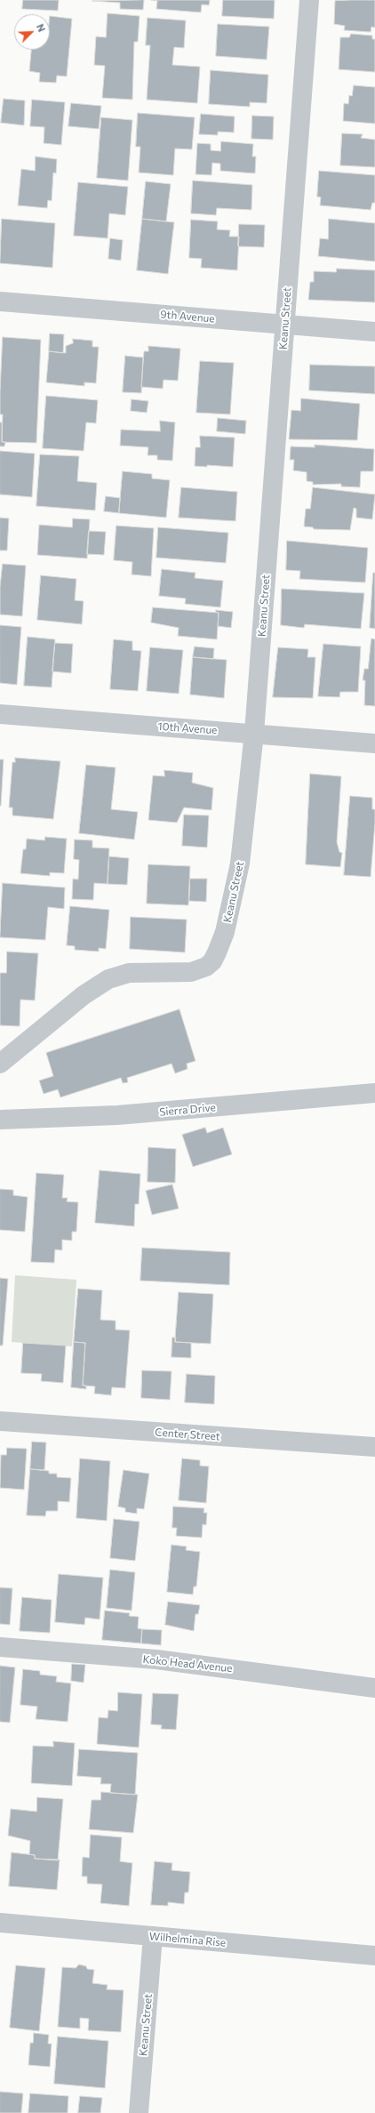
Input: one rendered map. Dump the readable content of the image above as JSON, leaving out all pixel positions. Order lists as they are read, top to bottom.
{
  "streets": {
    "street": [
      "9th Avenue",
      "Keanu Street",
      "10th Avenue",
      "Sierra Drive",
      "Center Street",
      "Koko Head Avenue",
      "Wilhelmina Rise"
    ]
  },
  "crossings": [
    ["9th Avenue", "Keanu Street"],
    ["Keanu Street", "10th Avenue"],
    ["Keanu Street", "Wilhelmina Rise"]
  ],
  "north": "top right"
}
